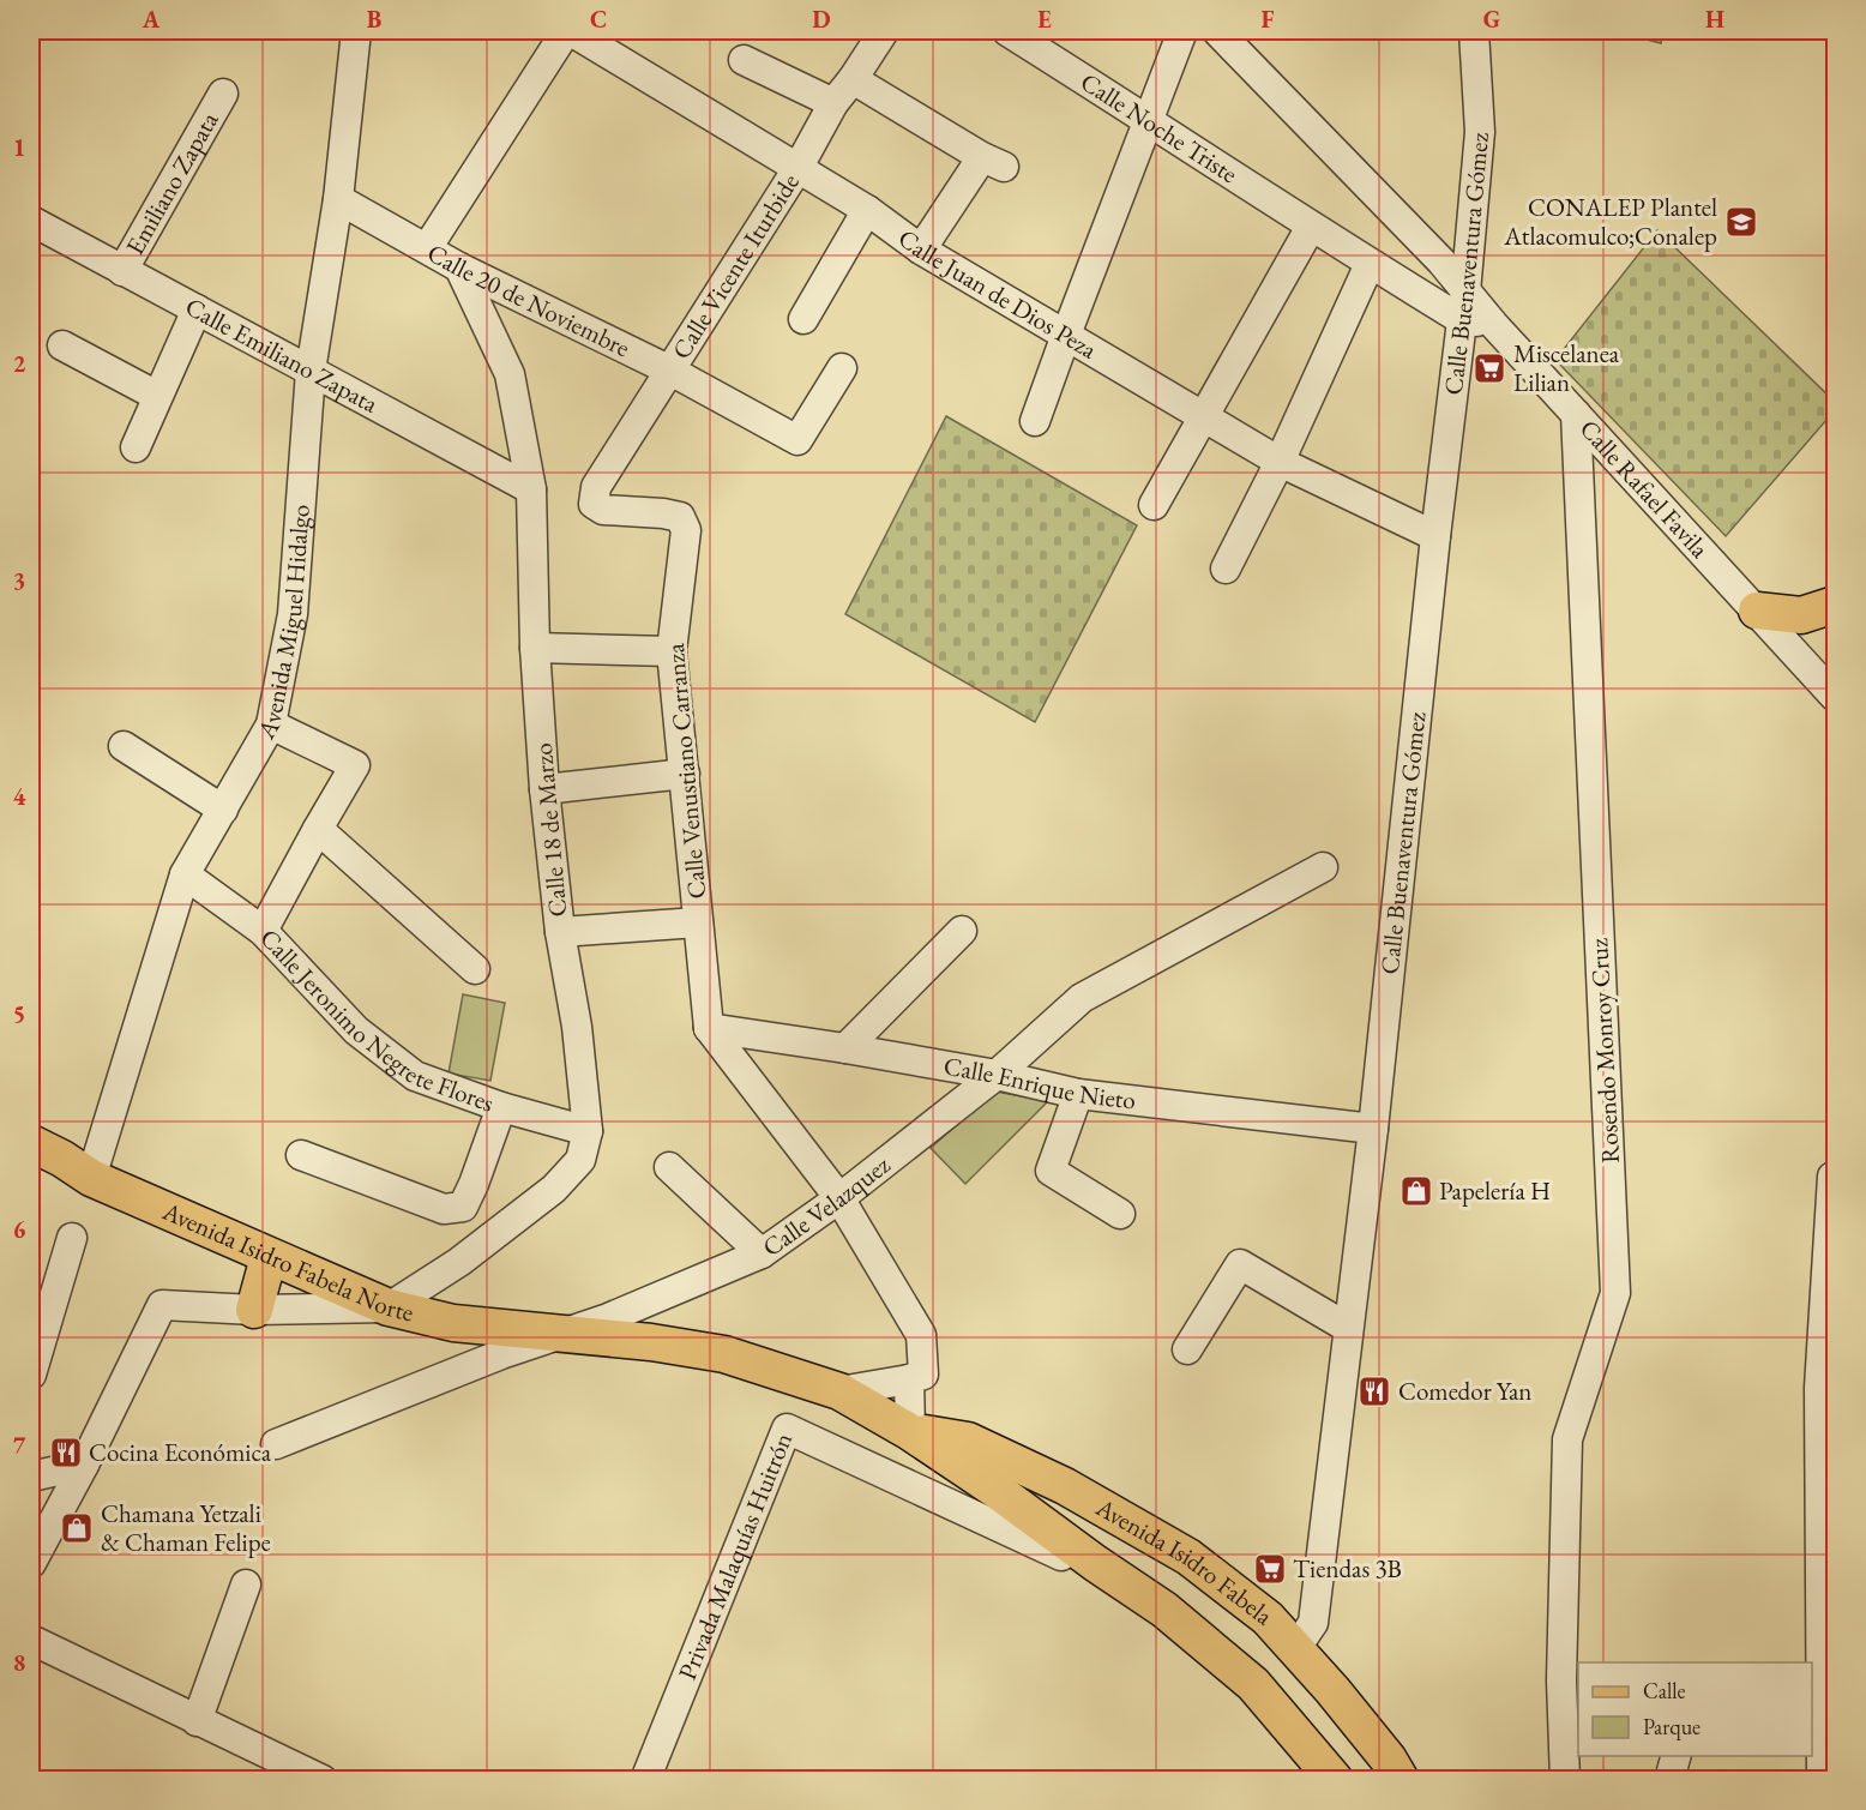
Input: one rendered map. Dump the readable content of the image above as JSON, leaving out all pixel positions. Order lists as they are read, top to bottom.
{
  "streets": {
    "main road": ["Avenida Isidro Fabela Norte", "Avenida Isidro Fabela"],
    "street": [
      "Calle Noche Triste",
      "Emiliano Zapata",
      "Calle Buenaventura Gómez",
      "Calle Vicente Iturbide",
      "Calle Juan de Dios Peza",
      "Calle 20 de Noviembre",
      "Calle Emiliano Zapata",
      "Calle Rafael Favila",
      "Avenida Miguel Hidalgo",
      "Calle Venustiano Carranza",
      "Calle 18 de Marzo",
      "Calle Jeronimo Negrete Flores",
      "Rosendo Monroy Cruz",
      "Calle Enrique Nieto",
      "Calle Velazquez",
      "Privada Malaquías Huitrón"
    ]
  },
  "crossings": [
    ["Calle Noche Triste", "Calle Buenaventura Gómez"],
    ["Calle Noche Triste", "Calle Rafael Favila"],
    ["Emiliano Zapata", "Calle Emiliano Zapata"],
    ["Calle Buenaventura Gómez", "Calle Juan de Dios Peza"],
    ["Calle Buenaventura Gómez", "Calle Rafael Favila"],
    ["Calle Buenaventura Gómez", "Calle Enrique Nieto"],
    ["Calle Buenaventura Gómez", "Avenida Isidro Fabela"],
    ["Calle Vicente Iturbide", "Calle Juan de Dios Peza"],
    ["Calle Vicente Iturbide", "Calle 20 de Noviembre"],
    ["Calle Vicente Iturbide", "Calle Venustiano Carranza"],
    ["Calle 20 de Noviembre", "Avenida Miguel Hidalgo"],
    ["Calle 20 de Noviembre", "Calle 18 de Marzo"],
    ["Calle Emiliano Zapata", "Avenida Miguel Hidalgo"],
    ["Calle Emiliano Zapata", "Calle 18 de Marzo"],
    ["Calle Rafael Favila", "Rosendo Monroy Cruz"],
    ["Avenida Miguel Hidalgo", "Calle Jeronimo Negrete Flores"],
    ["Avenida Miguel Hidalgo", "Avenida Isidro Fabela Norte"],
    ["Calle Venustiano Carranza", "Calle Enrique Nieto"],
    ["Calle 18 de Marzo", "Calle Jeronimo Negrete Flores"],
    ["Calle 18 de Marzo", "Avenida Isidro Fabela Norte"],
    ["Calle Enrique Nieto", "Calle Velazquez"],
    ["Calle Velazquez", "Avenida Isidro Fabela Norte"],
    ["Calle Velazquez", "Avenida Isidro Fabela"],
    ["Avenida Isidro Fabela Norte", "Avenida Isidro Fabela"],
    ["Privada Malaquías Huitrón", "Avenida Isidro Fabela"]
  ],
  "places": {
    "school or university": ["CONALEP Plantel Atlacomulco;Conalep"],
    "supermarket": ["Miscelanea Lilian", "Tiendas 3B"],
    "shop": ["Papelería H", "Chamana Yetzali & Chaman Felipe"],
    "restaurant": ["Comedor Yan", "Cocina Económica"]
  },
  "legend": ["Calle", "Parque"],
  "grid": {
    "columns": [
      "A",
      "B",
      "C",
      "D",
      "E",
      "F",
      "G",
      "H"
    ],
    "rows": [
      "1",
      "2",
      "3",
      "4",
      "5",
      "6",
      "7",
      "8"
    ]
  }
}
